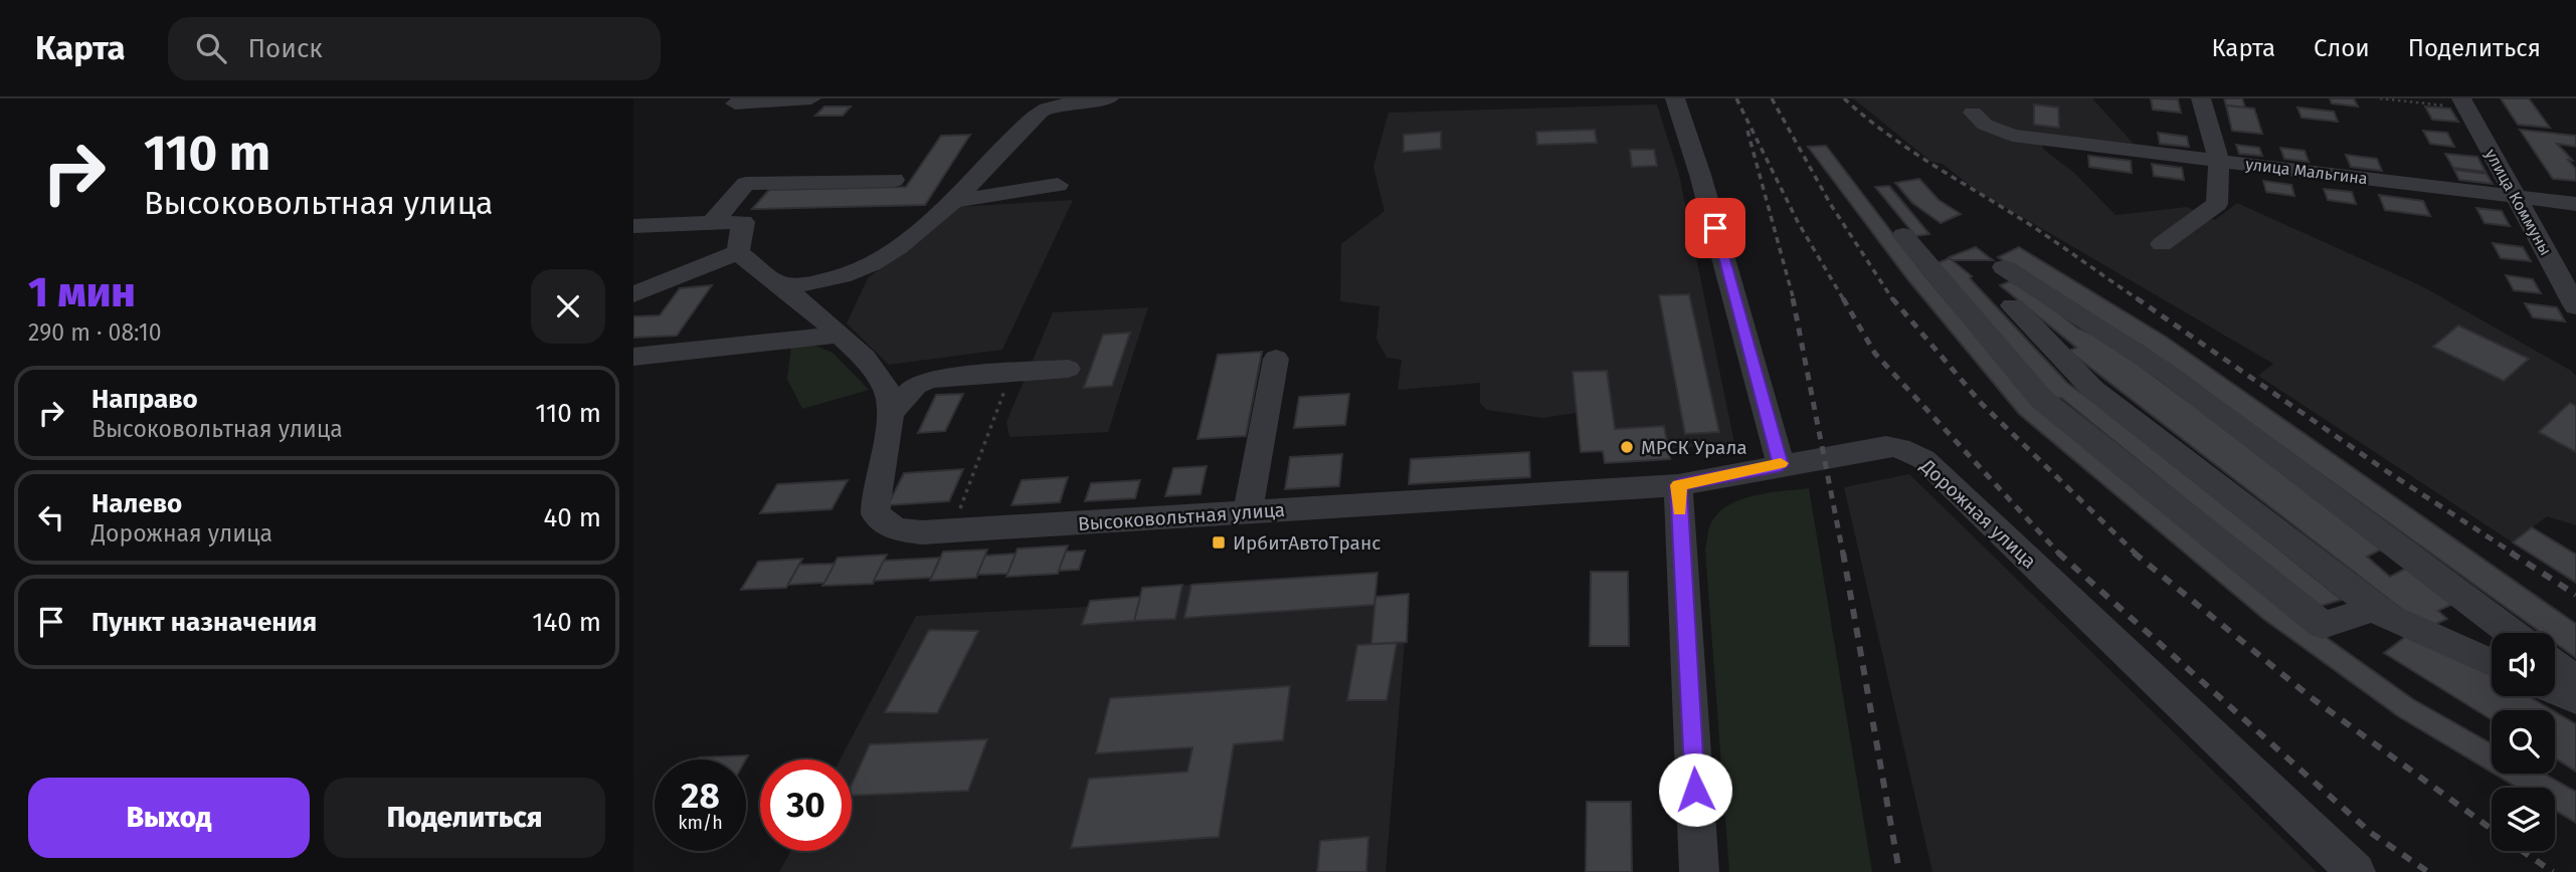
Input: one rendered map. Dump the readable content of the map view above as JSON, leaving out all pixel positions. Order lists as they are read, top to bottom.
{
  "streets": {
    "street": [
      "улица Мальгина",
      "улица Коммуны",
      "Дорожная улица",
      "Высоковольтная улица"
    ]
  },
  "crossings": [
    ["улица Мальгина", "улица Коммуны"],
    ["Дорожная улица", "Высоковольтная улица"]
  ],
  "places": {
    "other": ["МРСК Урала"],
    "transit": ["ИрбитАвтоТранс"]
  },
  "page": {
    "header": "Карта",
    "search": "Поиск",
    "nav": ["Карта", "Слои", "Поделиться"],
    "turn": ["110 m", "Высоковольтная улица"],
    "heading": ["1 мин", "290 m · 08:10"],
    "list": [
      {
        "name": "Направо",
        "note": "Высоковольтная улица",
        "value": "110 m"
      },
      {
        "name": "Налево",
        "note": "Дорожная улица",
        "value": "40 m"
      },
      {
        "name": "Пункт назначения",
        "value": "140 m"
      }
    ],
    "speed": "28 km/h",
    "limit": "30",
    "buttons": ["Выход", "Поделиться"]
  }
}
